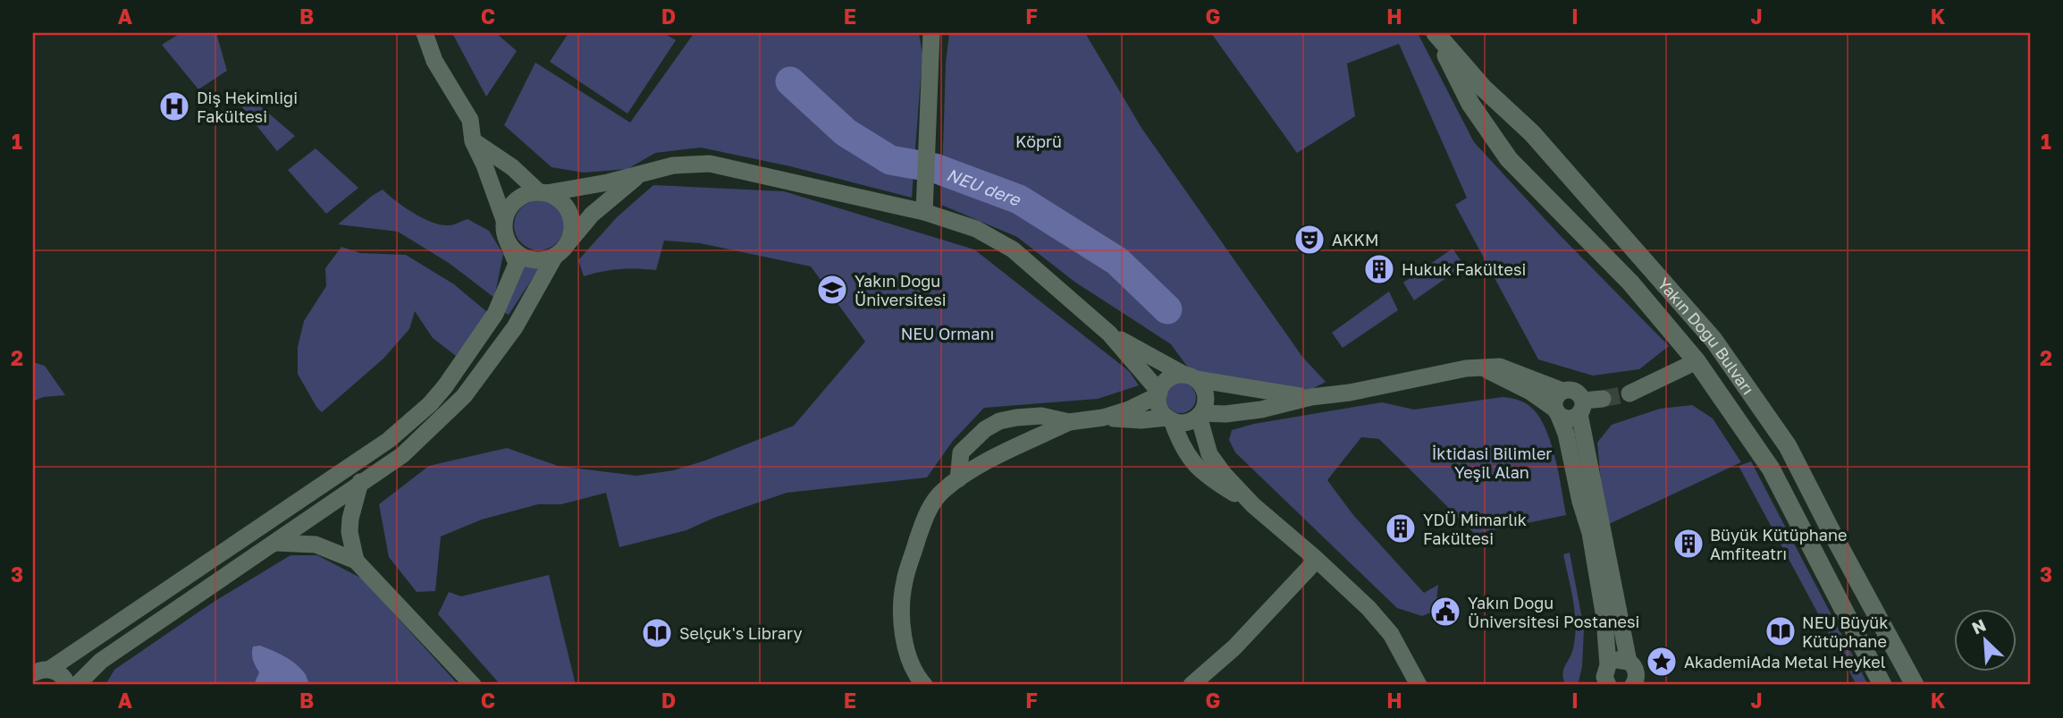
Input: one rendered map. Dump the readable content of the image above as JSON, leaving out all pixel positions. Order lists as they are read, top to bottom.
{
  "streets": {
    "main road": ["Yakın Doğu Bulvarı"]
  },
  "water": ["NEU dere"],
  "parks": ["Köprü", "NEU Ormanı", "İktidasi Bilimler Yeşil Alan"],
  "places": {
    "hospital": ["Diş Hekimliği Fakültesi"],
    "theatre": ["AKKM"],
    "building": ["Hukuk Fakültesi", "YDÜ Mimarlık Fakültesi", "Büyük Kütüphane Amfiteatrı"],
    "school or university": ["Yakın Doğu Üniversitesi"],
    "public building": ["Yakın Doğu Üniversitesi Postanesi"],
    "library": ["NEU Büyük Kütüphane", "Selçuk's Library"],
    "place": ["AkademiAda Metal Heykel"]
  },
  "north": "top left",
  "grid": {
    "columns": [
      "A",
      "B",
      "C",
      "D",
      "E",
      "F",
      "G",
      "H",
      "I",
      "J",
      "K"
    ],
    "rows": ["1", "2", "3"]
  }
}
